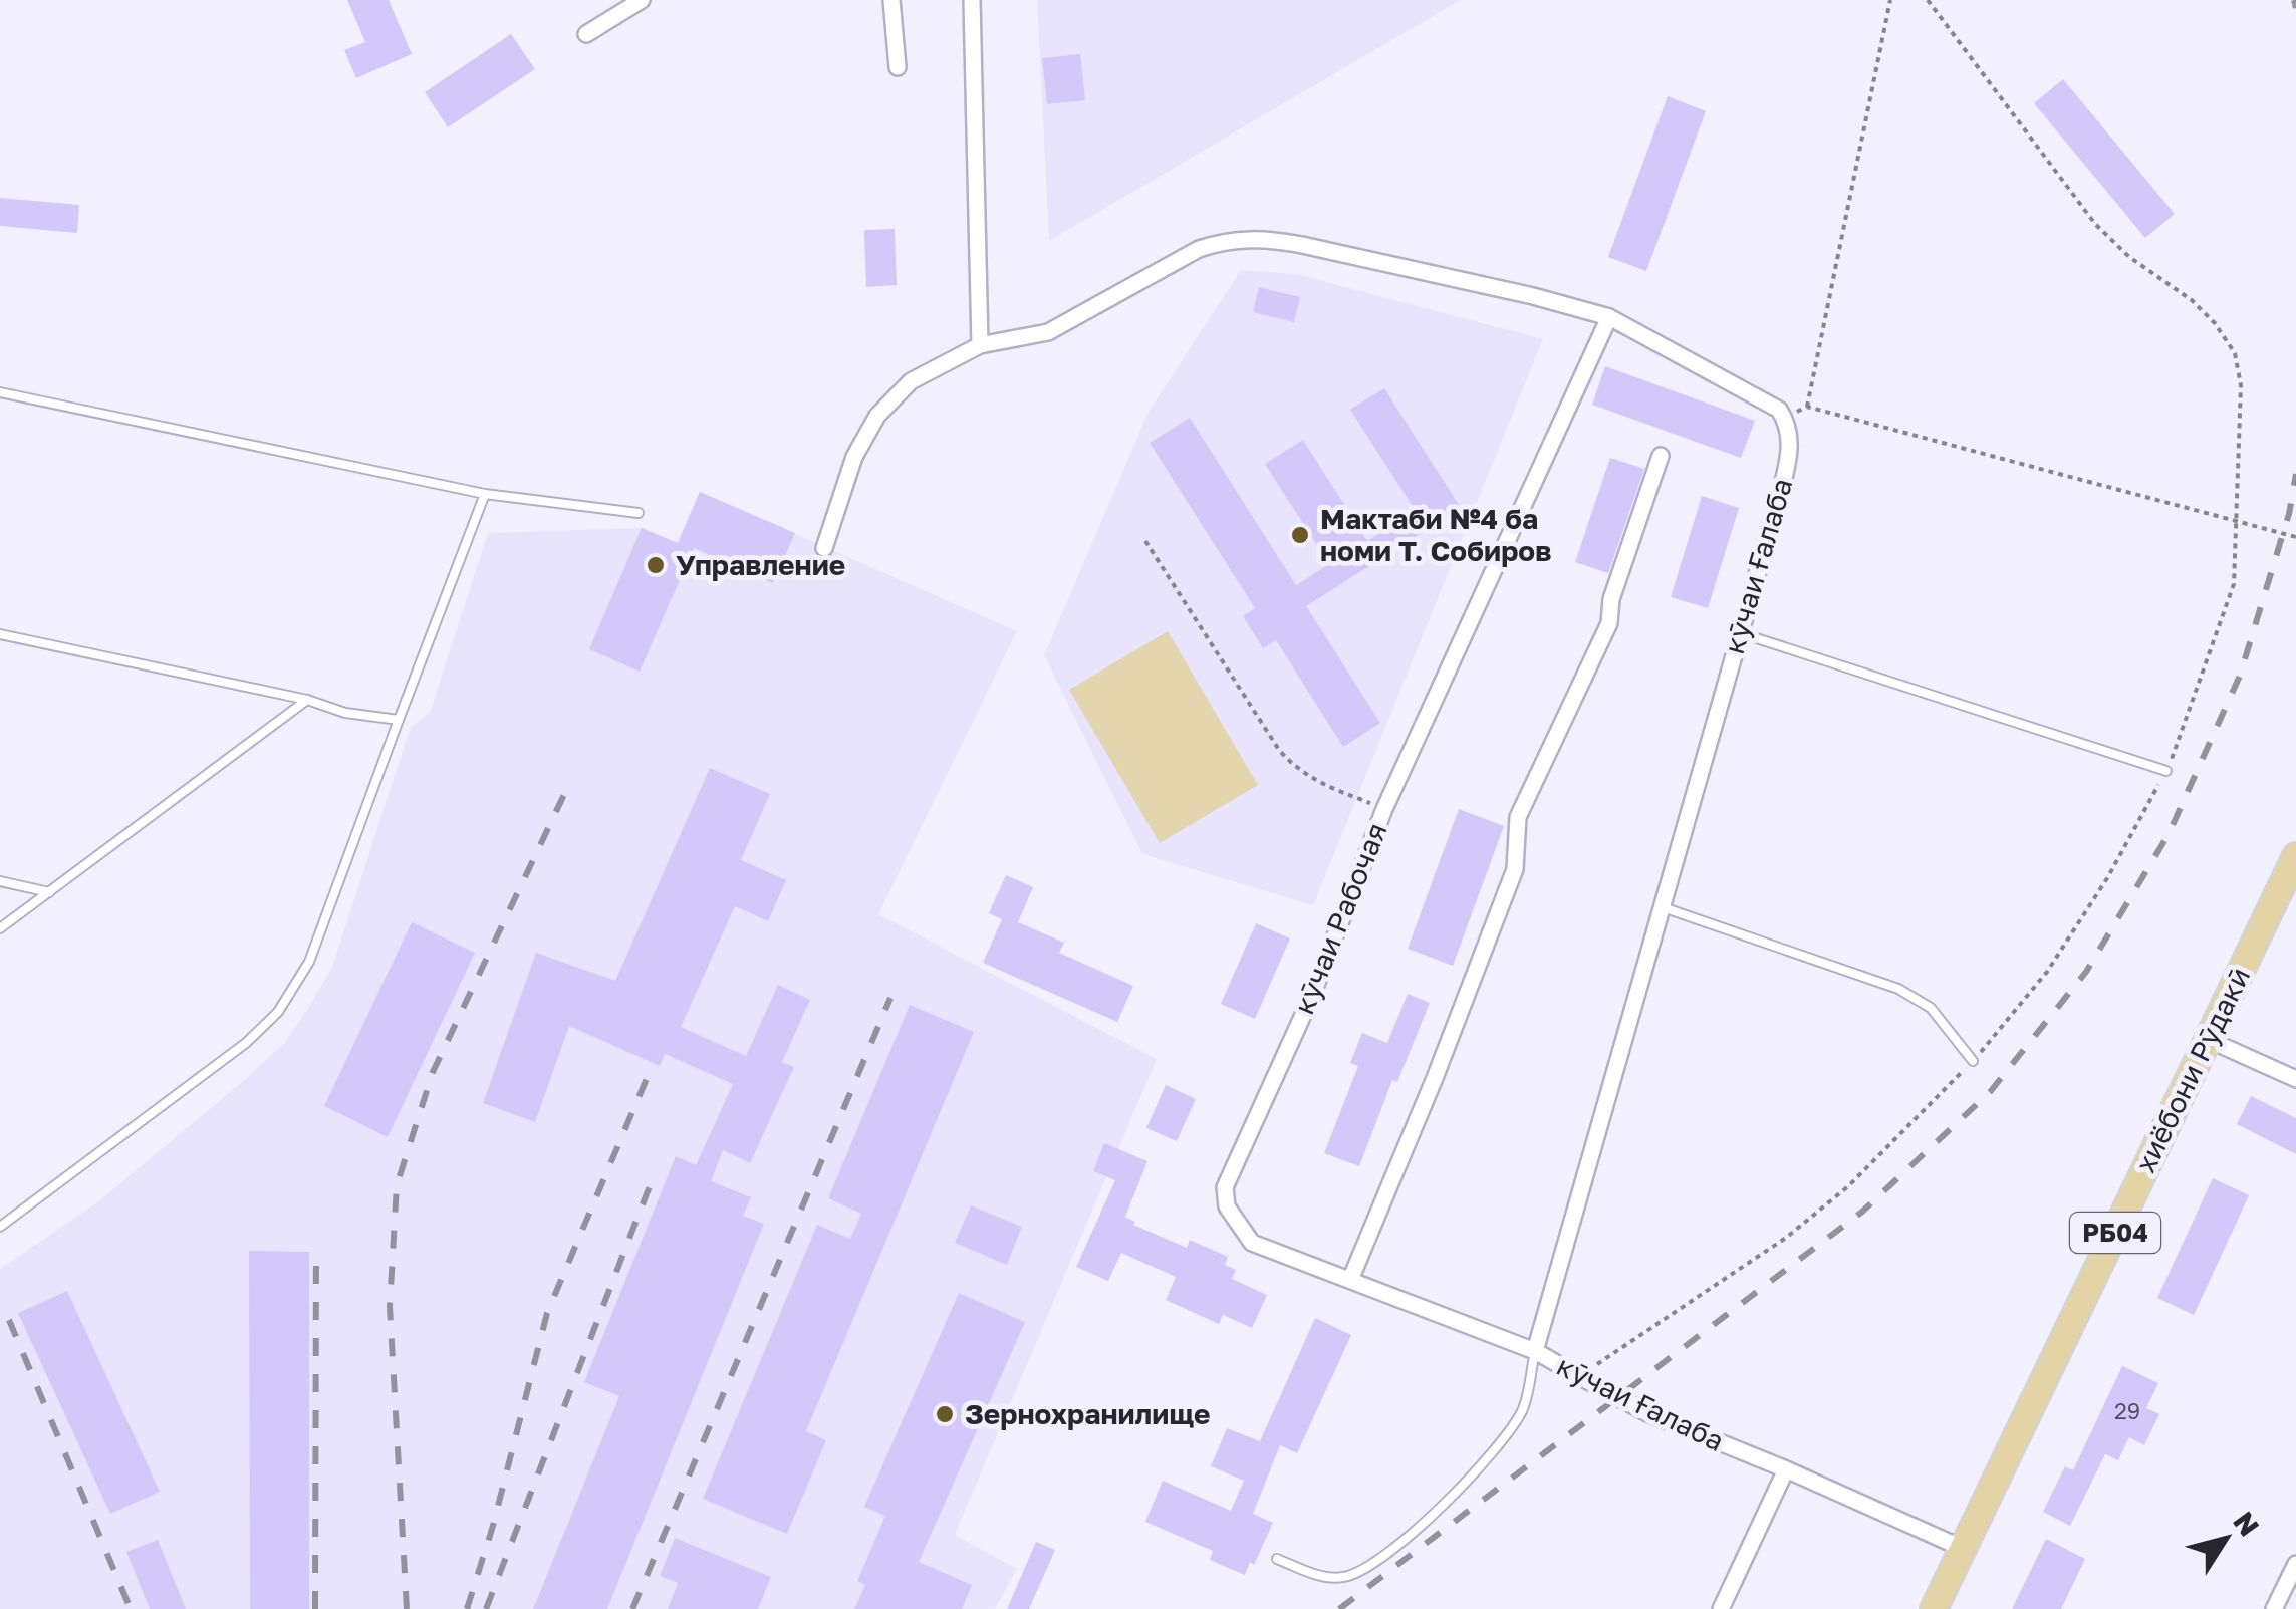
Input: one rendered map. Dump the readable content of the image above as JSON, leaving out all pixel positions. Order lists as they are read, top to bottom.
{
  "streets": {
    "main road": ["хиёбони Рӯдакӣ", "РБ04"],
    "street": ["кӯчаи Ғалаба", "кӯчаи Рабочая"]
  },
  "crossings": [
    ["кӯчаи Ғалаба", "кӯчаи Рабочая"],
    ["кӯчаи Ғалаба", "хиёбони Рӯдакӣ"]
  ],
  "places": ["Мактаби №4 ба номи Т. Собиров", "Управление", "Зернохранилище"],
  "house_numbers": ["29"],
  "north": "top right"
}
